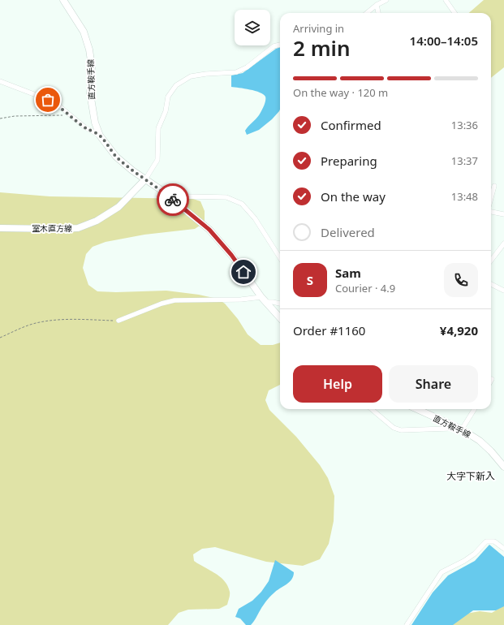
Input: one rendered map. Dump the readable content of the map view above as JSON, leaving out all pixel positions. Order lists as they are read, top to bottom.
{
  "streets": {
    "main road": ["直方鞍手線", "室木直方線"]
  },
  "crossings": [
    ["直方鞍手線", "室木直方線"]
  ],
  "districts": ["大字下新入"],
  "page": {
    "heading": ["2 min", "Arriving in", "14:00–14:05"],
    "panel": [
      "Sam",
      "Courier · 4.9",
      "Order #1160",
      "¥4,920"
    ],
    "bar": "On the way · 120 m",
    "list": [
      ["Confirmed", "13:36"],
      ["Preparing", "13:37"],
      ["On the way", "13:48"],
      "Delivered"
    ],
    "round": "S",
    "buttons": ["Help", "Share"]
  }
}
